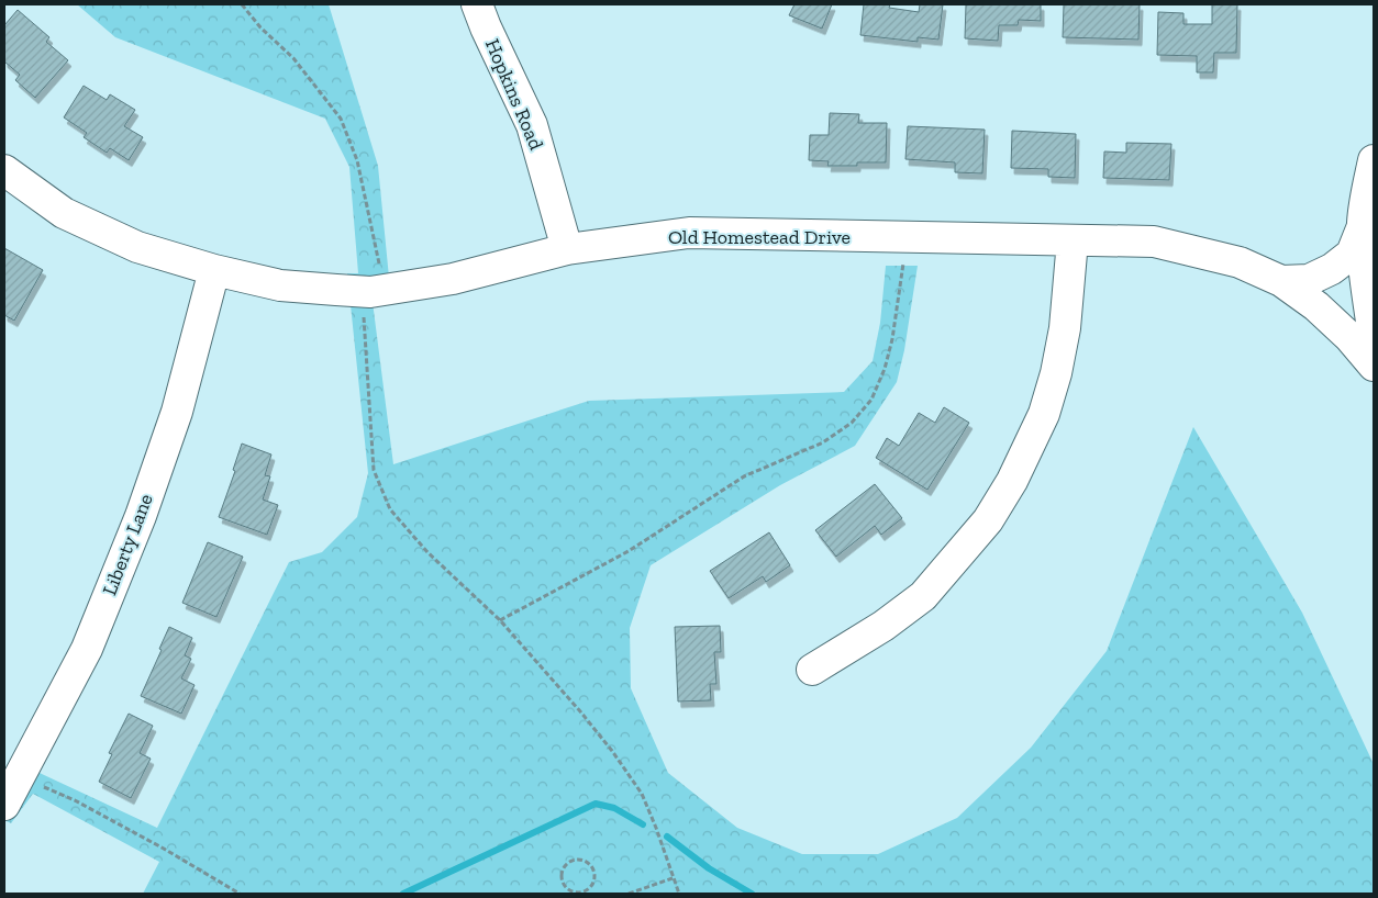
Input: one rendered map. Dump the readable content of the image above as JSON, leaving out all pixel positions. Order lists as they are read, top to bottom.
{
  "streets": {
    "street": ["Hopkins Road", "Old Homestead Drive", "Liberty Lane"]
  },
  "crossings": [
    ["Hopkins Road", "Old Homestead Drive"],
    ["Old Homestead Drive", "Liberty Lane"]
  ]
}
